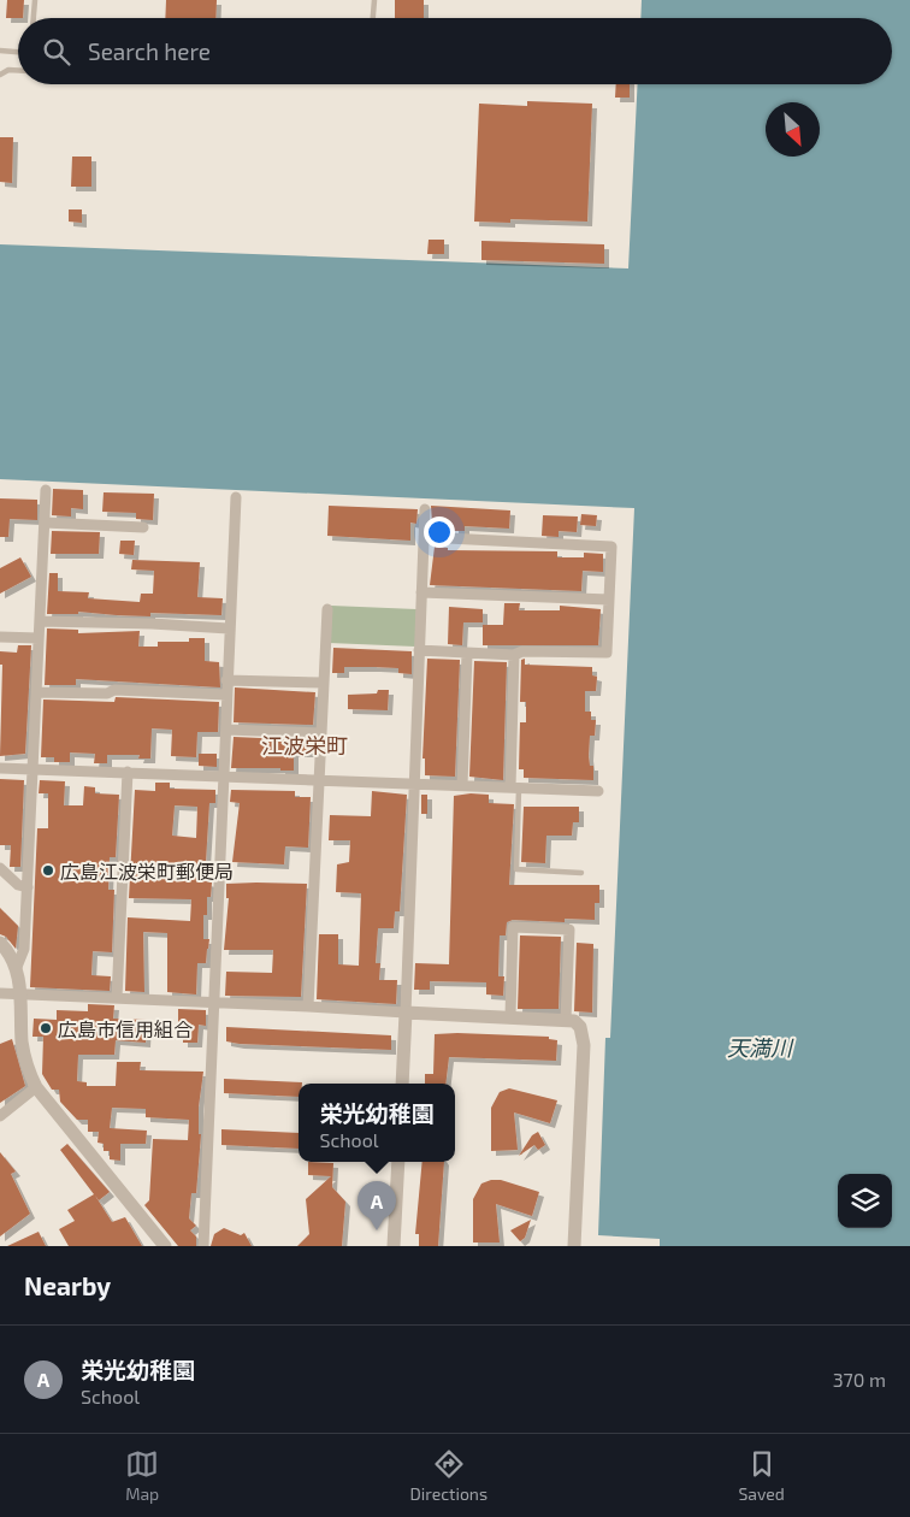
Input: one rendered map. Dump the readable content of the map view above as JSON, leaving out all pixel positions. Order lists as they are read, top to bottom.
{
  "districts": ["江波栄町"],
  "water": ["天満川"],
  "places": ["広島江波栄町郵便局", "広島市信用組合"],
  "north": "bottom right",
  "page": {
    "search": "Search here",
    "popup": ["栄光幼稚園", "School"],
    "pins": "A",
    "heading": "Nearby",
    "list": [
      {
        "mark": "A",
        "name": "栄光幼稚園",
        "note": "School",
        "value": "370 m"
      }
    ],
    "nav": ["Map", "Directions", "Saved"]
  }
}
